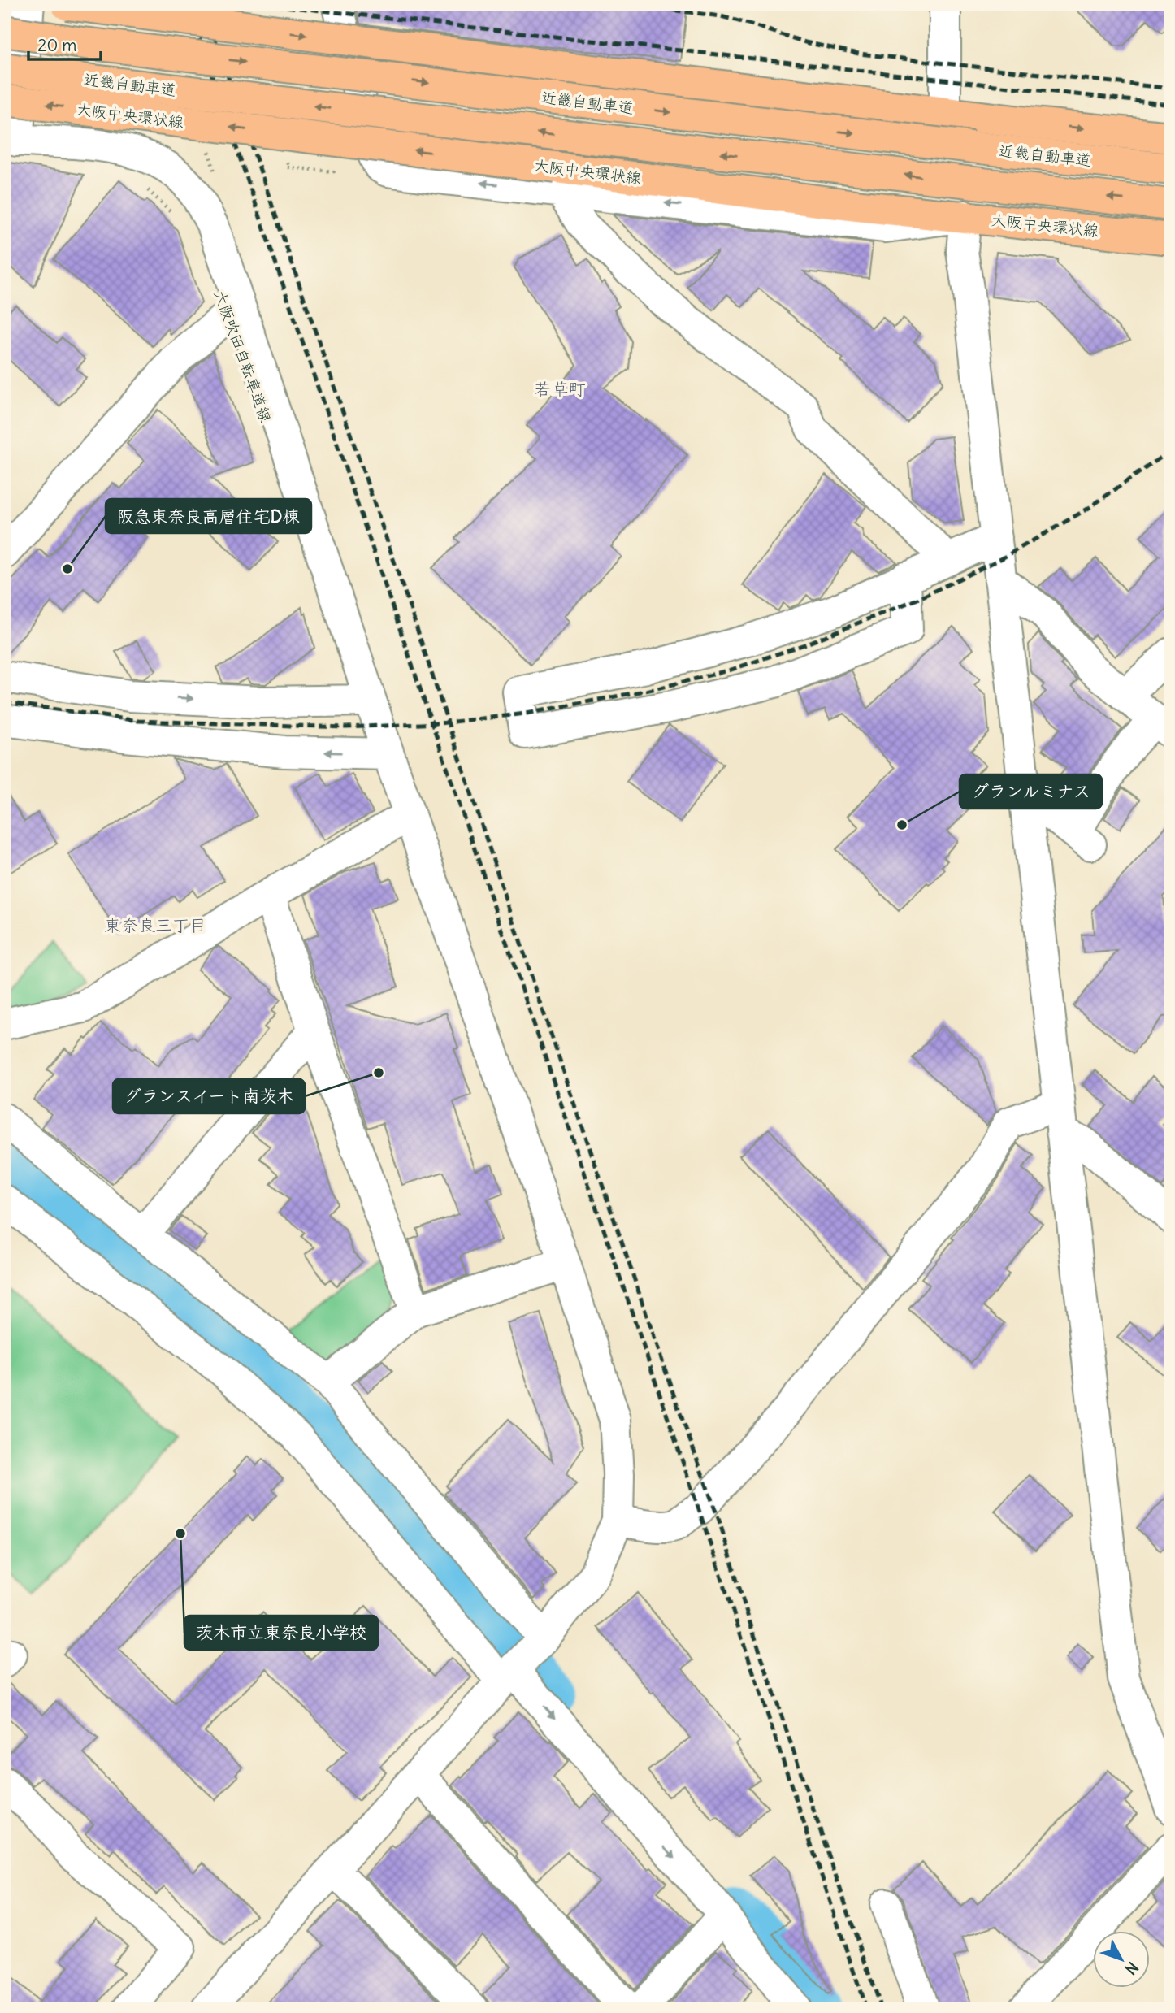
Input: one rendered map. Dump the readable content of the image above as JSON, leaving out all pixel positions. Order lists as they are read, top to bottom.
{
  "streets": {
    "main road": ["近畿自動車道", "大阪中央環状線"]
  },
  "districts": ["若草町", "東奈良三丁目"],
  "places": [
    "阪急東奈良高層住宅D棟",
    "グランルミナス",
    "グランスイート南茨木",
    "茨木市立東奈良小学校"
  ],
  "scale_bar": "20 m",
  "north": "bottom right"
}
